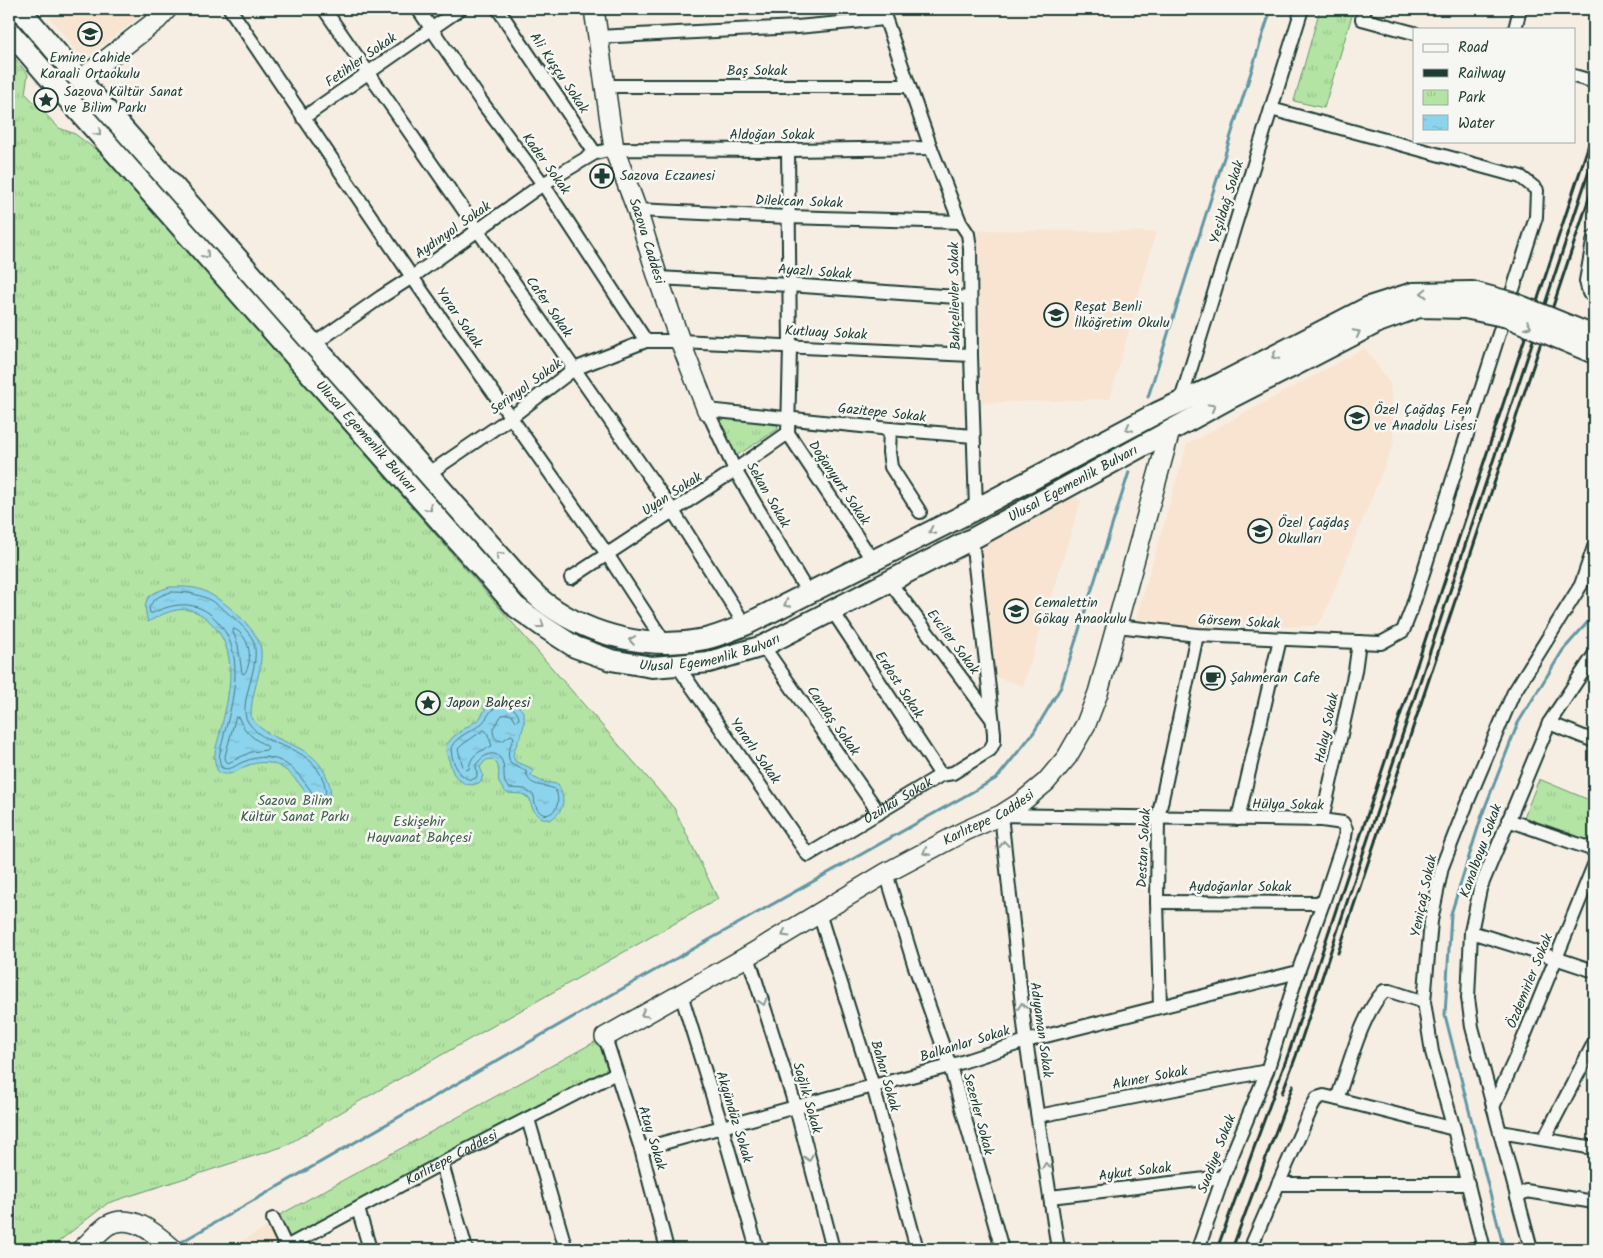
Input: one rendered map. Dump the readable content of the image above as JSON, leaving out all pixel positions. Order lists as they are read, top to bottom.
{
  "streets": {
    "main road": ["Ulusal Egemenlik Bulvarı"],
    "street": [
      "Fetihler Sokak",
      "Baş Sokak",
      "Ali Kuşçu Sokak",
      "Aldoğan Sokak",
      "Kader Sokak",
      "Dilekcan Sokak",
      "Yeşildağ Sokak",
      "Aydınyol Sokak",
      "Sazova Caddesi",
      "Ayazlı Sokak",
      "Bahçelievler Sokak",
      "Cafer Sokak",
      "Yarar Sokak",
      "Kutluay Sokak",
      "Serinyol Sokak",
      "Gazitepe Sokak",
      "Doğanyurt Sokak",
      "Uyan Sokak",
      "Sekan Sokak",
      "Görsem Sokak",
      "Evciler Sokak",
      "Erdost Sokak",
      "Candaş Sokak",
      "Halay Sokak",
      "Yararlı Sokak",
      "Özülkü Sokak",
      "Hülya Sokak",
      "Karlıtepe Caddesi",
      "Destan Sokak",
      "Kanalboyu Sokak",
      "Aydoğanlar Sokak",
      "Yeniçağ Sokak",
      "Özdemirler Sokak",
      "Adıyaman Sokak",
      "Balkanlar Sokak",
      "Bahar Sokak",
      "Akıner Sokak",
      "Sağlık Sokak",
      "Sezerler Sokak",
      "Akgündüz Sokak",
      "Atay Sokak",
      "Suadiye Sokak",
      "Aykut Sokak"
    ]
  },
  "crossings": [
    ["Fetihler Sokak", "Kader Sokak"],
    ["Fetihler Sokak", "Cafer Sokak"],
    ["Fetihler Sokak", "Yarar Sokak"],
    ["Baş Sokak", "Sazova Caddesi"],
    ["Baş Sokak", "Bahçelievler Sokak"],
    ["Ali Kuşçu Sokak", "Aydınyol Sokak"],
    ["Aldoğan Sokak", "Aydınyol Sokak"],
    ["Aldoğan Sokak", "Sazova Caddesi"],
    ["Aldoğan Sokak", "Bahçelievler Sokak"],
    ["Kader Sokak", "Aydınyol Sokak"],
    ["Kader Sokak", "Serinyol Sokak"],
    ["Dilekcan Sokak", "Sazova Caddesi"],
    ["Dilekcan Sokak", "Bahçelievler Sokak"],
    ["Yeşildağ Sokak", "Ulusal Egemenlik Bulvarı"],
    ["Yeşildağ Sokak", "Görsem Sokak"],
    ["Aydınyol Sokak", "Sazova Caddesi"],
    ["Aydınyol Sokak", "Cafer Sokak"],
    ["Aydınyol Sokak", "Yarar Sokak"],
    ["Aydınyol Sokak", "Ulusal Egemenlik Bulvarı"],
    ["Sazova Caddesi", "Ayazlı Sokak"],
    ["Sazova Caddesi", "Kutluay Sokak"],
    ["Sazova Caddesi", "Serinyol Sokak"],
    ["Sazova Caddesi", "Gazitepe Sokak"],
    ["Sazova Caddesi", "Sekan Sokak"],
    ["Ayazlı Sokak", "Bahçelievler Sokak"],
    ["Bahçelievler Sokak", "Kutluay Sokak"],
    ["Bahçelievler Sokak", "Gazitepe Sokak"],
    ["Bahçelievler Sokak", "Ulusal Egemenlik Bulvarı"],
    ["Cafer Sokak", "Serinyol Sokak"],
    ["Cafer Sokak", "Ulusal Egemenlik Bulvarı"],
    ["Cafer Sokak", "Uyan Sokak"],
    ["Yarar Sokak", "Serinyol Sokak"],
    ["Yarar Sokak", "Ulusal Egemenlik Bulvarı"],
    ["Yarar Sokak", "Uyan Sokak"],
    ["Kutluay Sokak", "Serinyol Sokak"],
    ["Serinyol Sokak", "Ulusal Egemenlik Bulvarı"],
    ["Gazitepe Sokak", "Sekan Sokak"],
    ["Ulusal Egemenlik Bulvarı", "Doğanyurt Sokak"],
    ["Ulusal Egemenlik Bulvarı", "Sekan Sokak"],
    ["Ulusal Egemenlik Bulvarı", "Evciler Sokak"],
    ["Ulusal Egemenlik Bulvarı", "Erdost Sokak"],
    ["Ulusal Egemenlik Bulvarı", "Candaş Sokak"],
    ["Ulusal Egemenlik Bulvarı", "Yararlı Sokak"],
    ["Ulusal Egemenlik Bulvarı", "Karlıtepe Caddesi"],
    ["Doğanyurt Sokak", "Uyan Sokak"],
    ["Uyan Sokak", "Sekan Sokak"],
    ["Görsem Sokak", "Halay Sokak"],
    ["Görsem Sokak", "Karlıtepe Caddesi"],
    ["Görsem Sokak", "Destan Sokak"],
    ["Evciler Sokak", "Özülkü Sokak"],
    ["Erdost Sokak", "Özülkü Sokak"],
    ["Candaş Sokak", "Özülkü Sokak"],
    ["Halay Sokak", "Hülya Sokak"],
    ["Yararlı Sokak", "Özülkü Sokak"],
    ["Hülya Sokak", "Karlıtepe Caddesi"],
    ["Hülya Sokak", "Destan Sokak"],
    ["Hülya Sokak", "Aydoğanlar Sokak"],
    ["Hülya Sokak", "Adıyaman Sokak"],
    ["Hülya Sokak", "Balkanlar Sokak"],
    ["Hülya Sokak", "Akıner Sokak"],
    ["Hülya Sokak", "Suadiye Sokak"],
    ["Karlıtepe Caddesi", "Adıyaman Sokak"],
    ["Karlıtepe Caddesi", "Bahar Sokak"],
    ["Karlıtepe Caddesi", "Sağlık Sokak"],
    ["Karlıtepe Caddesi", "Sezerler Sokak"],
    ["Karlıtepe Caddesi", "Akgündüz Sokak"],
    ["Karlıtepe Caddesi", "Atay Sokak"],
    ["Destan Sokak", "Aydoğanlar Sokak"],
    ["Destan Sokak", "Balkanlar Sokak"],
    ["Kanalboyu Sokak", "Özdemirler Sokak"],
    ["Adıyaman Sokak", "Balkanlar Sokak"],
    ["Adıyaman Sokak", "Akıner Sokak"],
    ["Adıyaman Sokak", "Aykut Sokak"],
    ["Balkanlar Sokak", "Bahar Sokak"],
    ["Balkanlar Sokak", "Sağlık Sokak"],
    ["Balkanlar Sokak", "Sezerler Sokak"],
    ["Balkanlar Sokak", "Akgündüz Sokak"],
    ["Balkanlar Sokak", "Atay Sokak"],
    ["Akıner Sokak", "Suadiye Sokak"],
    ["Suadiye Sokak", "Aykut Sokak"]
  ],
  "one_way": ["Adıyaman Sokak", "Sağlık Sokak"],
  "parks": ["Sazova Bilim Kültür Sanat Parkı", "Eskişehir Hayvanat Bahçesi"],
  "places": {
    "school or university": [
      "Emine Cahide Karaali Ortaokulu",
      "Reşat Benli İlköğretim Okulu",
      "Özel Çağdaş Fen ve Anadolu Lisesi",
      "Özel Çağdaş Okulları",
      "Cemalettin Gökay Anaokulu"
    ],
    "place": ["Sazova Kültür Sanat ve Bilim Parkı", "Japon Bahçesi"],
    "pharmacy": ["Sazova Eczanesi"],
    "cafe": ["Şahmeran Cafe"]
  },
  "legend": [
    "Road",
    "Railway",
    "Park",
    "Water"
  ]
}
